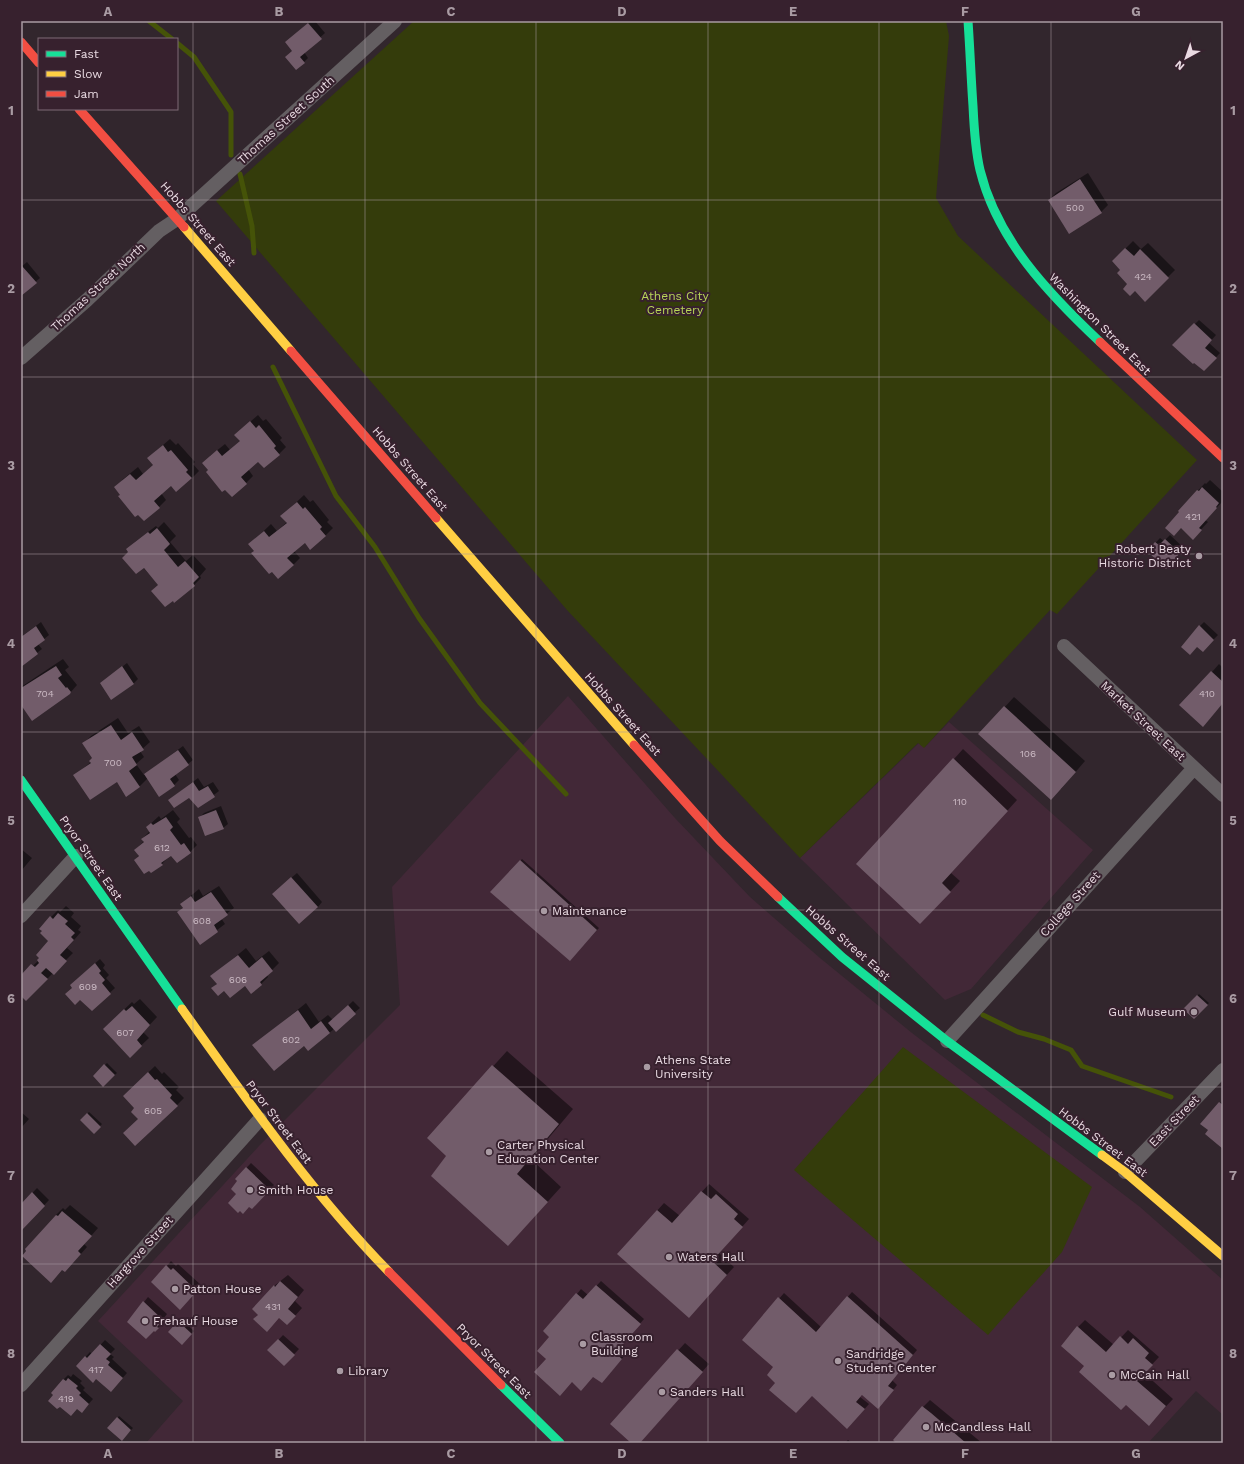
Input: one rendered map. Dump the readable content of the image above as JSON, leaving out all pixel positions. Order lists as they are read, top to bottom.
{
  "streets": {
    "main road": ["Hobbs Street East", "Washington Street East", "Pryor Street East"],
    "street": [
      "Thomas Street South",
      "Thomas Street North",
      "Market Street East",
      "College Street",
      "East Street",
      "Hargrove Street"
    ]
  },
  "crossings": [
    ["Thomas Street South", "Hobbs Street East"],
    ["Thomas Street South", "Thomas Street North"],
    ["Hobbs Street East", "Thomas Street North"],
    ["Hobbs Street East", "College Street"],
    ["Hobbs Street East", "East Street"],
    ["Market Street East", "College Street"],
    ["Pryor Street East", "Hargrove Street"]
  ],
  "parks": ["Athens City Cemetery"],
  "places": [
    "Robert Beaty Historic District",
    "Maintenance",
    "Gulf Museum",
    "Athens State University",
    "Carter Physical Education Center",
    "Smith House",
    "Waters Hall",
    "Patton House",
    "Frehauf House",
    "Classroom Building",
    "Sandridge Student Center",
    "Library",
    "McCain Hall",
    "Sanders Hall",
    "McCandless Hall"
  ],
  "house_numbers": [
    "500",
    "424",
    "421",
    "704",
    "410",
    "106",
    "700",
    "110",
    "612",
    "608",
    "606",
    "609",
    "607",
    "602",
    "605",
    "431",
    "417",
    "419"
  ],
  "legend": ["Fast", "Slow", "Jam"],
  "north": "bottom left",
  "grid": {
    "columns": [
      "A",
      "B",
      "C",
      "D",
      "E",
      "F",
      "G"
    ],
    "rows": [
      "1",
      "2",
      "3",
      "4",
      "5",
      "6",
      "7",
      "8"
    ]
  }
}
